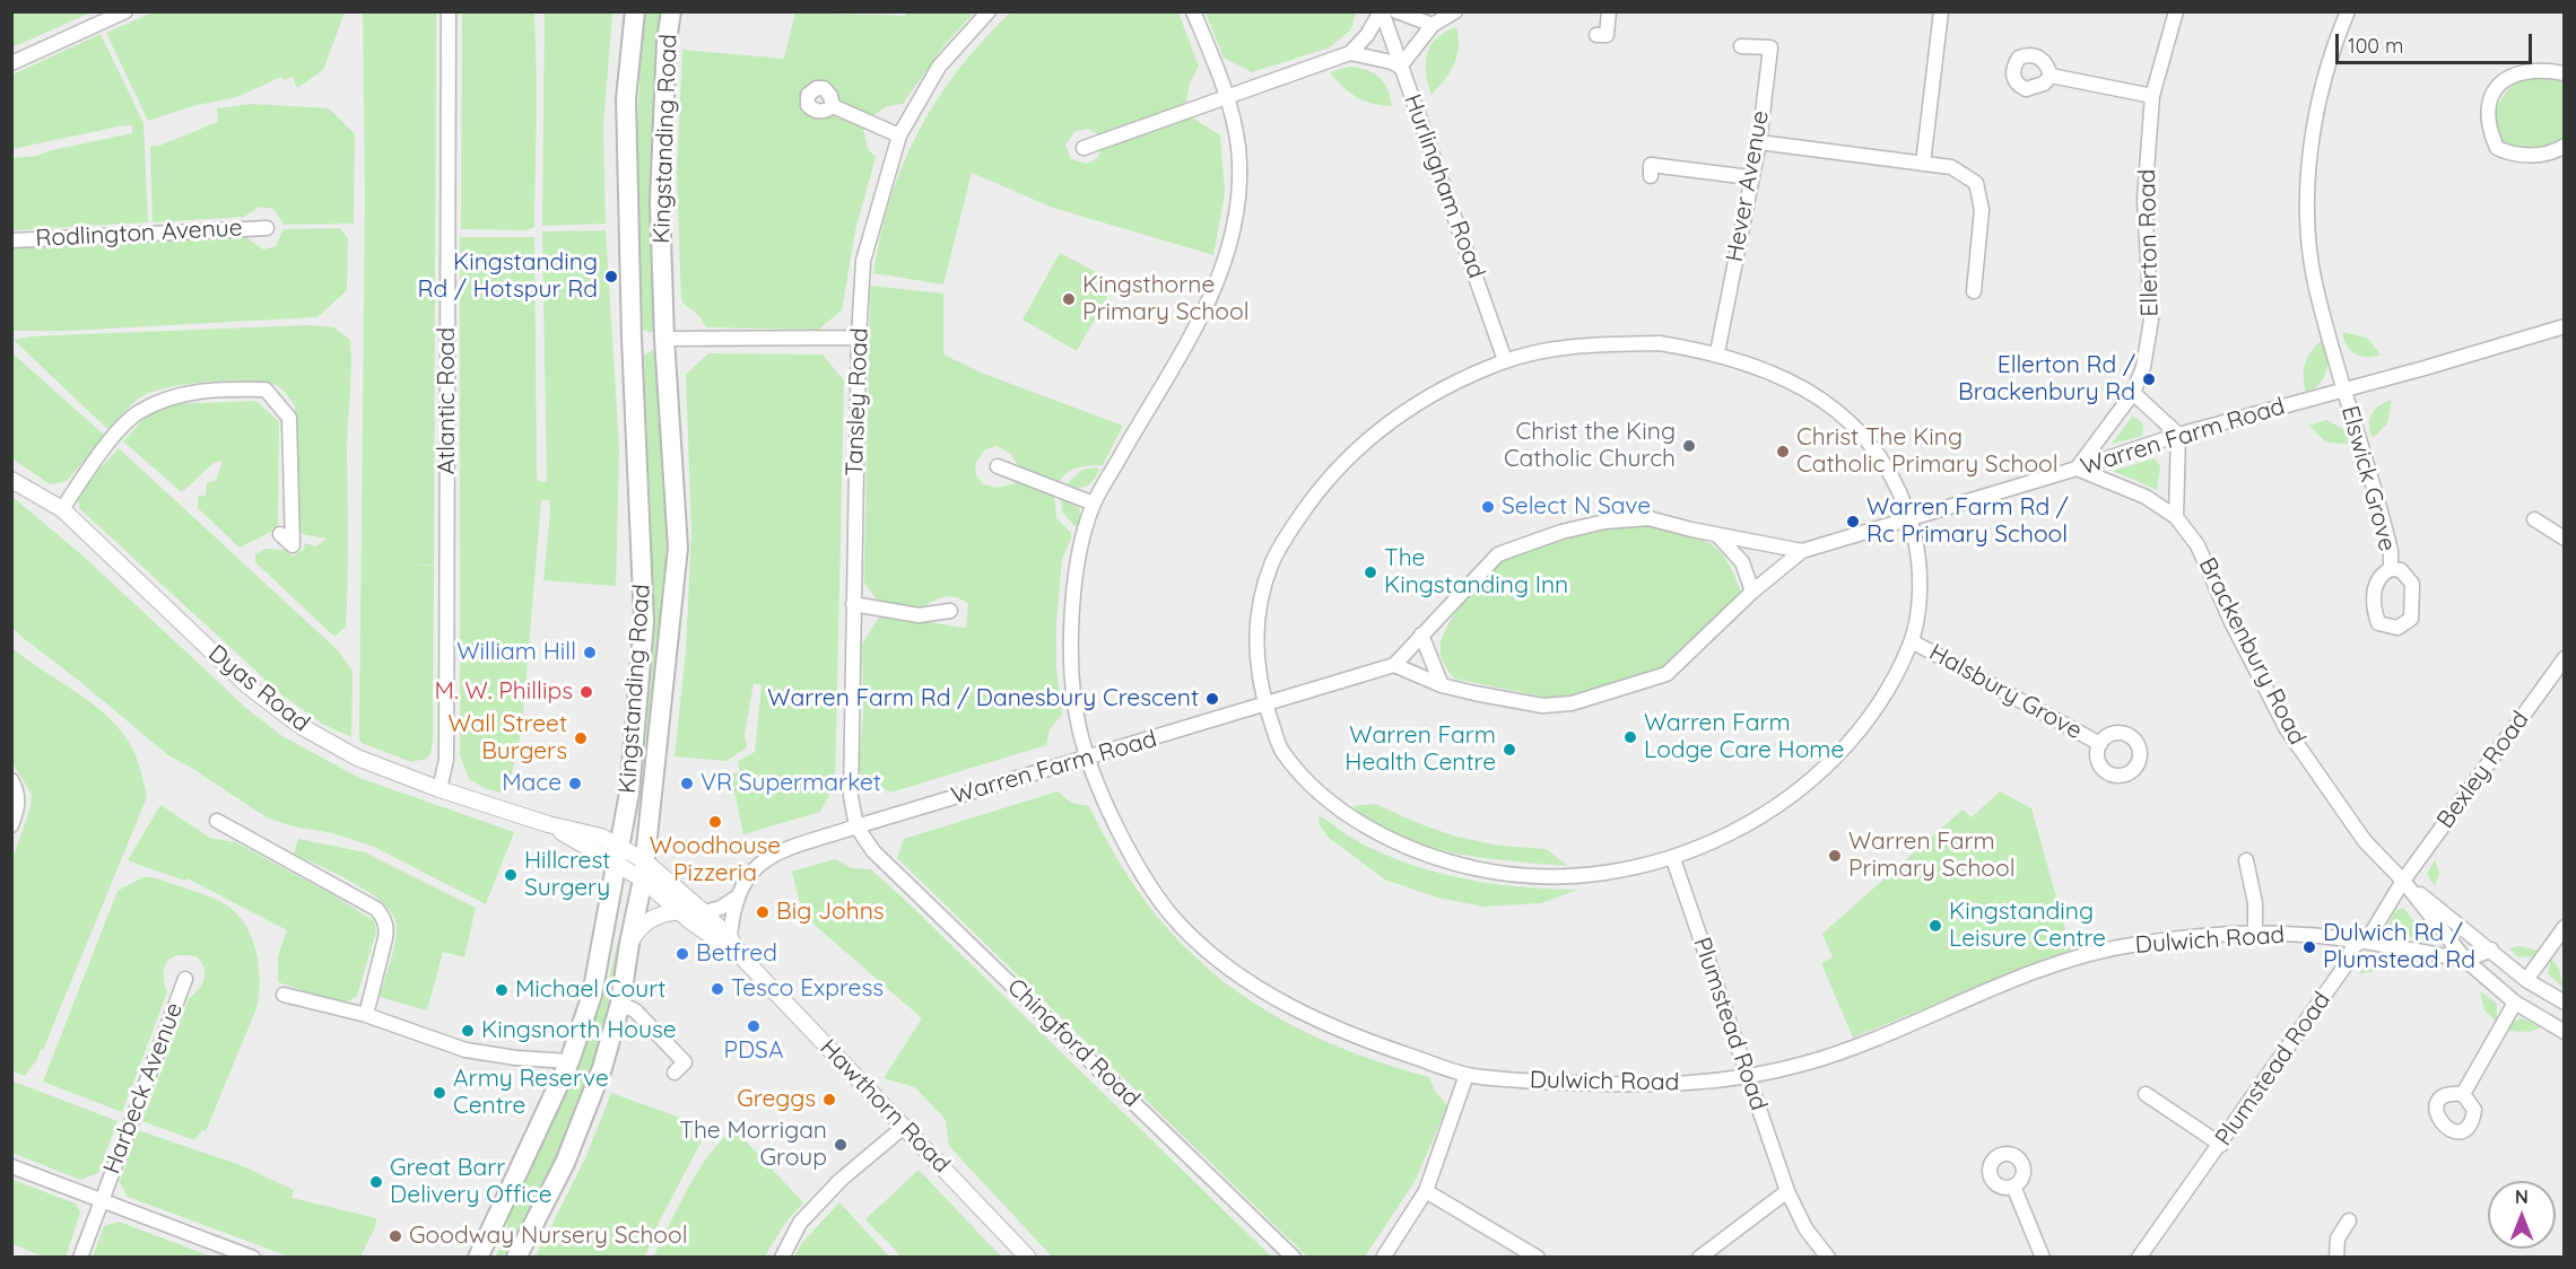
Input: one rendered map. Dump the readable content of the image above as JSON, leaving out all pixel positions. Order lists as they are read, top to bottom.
{
  "streets": {
    "main road": ["Kingstanding Road"],
    "street": [
      "Hurlingham Road",
      "Hever Avenue",
      "Rodlington Avenue",
      "Ellerton Road",
      "Atlantic Road",
      "Tansley Road",
      "Warren Farm Road",
      "Elswick Grove",
      "Brackenbury Road",
      "Dyas Road",
      "Halsbury Grove",
      "Bexley Road",
      "Dulwich Road",
      "Plumstead Road",
      "Chingford Road",
      "Harbeck Avenue",
      "Hawthorn Road"
    ]
  },
  "crossings": [
    ["Kingstanding Road", "Dyas Road"],
    ["Kingstanding Road", "Hawthorn Road"],
    ["Ellerton Road", "Warren Farm Road"],
    ["Ellerton Road", "Brackenbury Road"],
    ["Atlantic Road", "Dyas Road"],
    ["Tansley Road", "Warren Farm Road"],
    ["Tansley Road", "Chingford Road"],
    ["Warren Farm Road", "Elswick Grove"],
    ["Warren Farm Road", "Brackenbury Road"],
    ["Warren Farm Road", "Dulwich Road"],
    ["Warren Farm Road", "Chingford Road"],
    ["Warren Farm Road", "Hawthorn Road"],
    ["Brackenbury Road", "Bexley Road"],
    ["Brackenbury Road", "Plumstead Road"],
    ["Dyas Road", "Hawthorn Road"],
    ["Bexley Road", "Plumstead Road"],
    ["Dulwich Road", "Plumstead Road"]
  ],
  "places": [
    "Kingstanding Rd / Hotspur Rd",
    "Kingsthorne Primary School",
    "Ellerton Rd / Brackenbury Rd",
    "Christ the King Catholic Church",
    "Christ The King Catholic Primary School",
    "Select N Save",
    "Warren Farm Rd / Rc Primary School",
    "The Kingstanding Inn",
    "William Hill",
    "M. W. Phillips",
    "Warren Farm Rd / Danesbury Crescent",
    "Warren Farm Lodge Care Home",
    "Wall Street Burgers",
    "Warren Farm Health Centre",
    "Mace",
    "VR Supermarket",
    "Woodhouse Pizzeria",
    "Warren Farm Primary School",
    "Hillcrest Surgery",
    "Big Johns",
    "Kingstanding Leisure Centre",
    "Dulwich Rd / Plumstead Rd",
    "Betfred",
    "Tesco Express",
    "Michael Court",
    "PDSA",
    "Kingsnorth House",
    "Army Reserve Centre",
    "Greggs",
    "The Morrigan Group",
    "Great Barr Delivery Office",
    "Goodway Nursery School"
  ],
  "scale_bar": "100 m",
  "north": "top"
}
